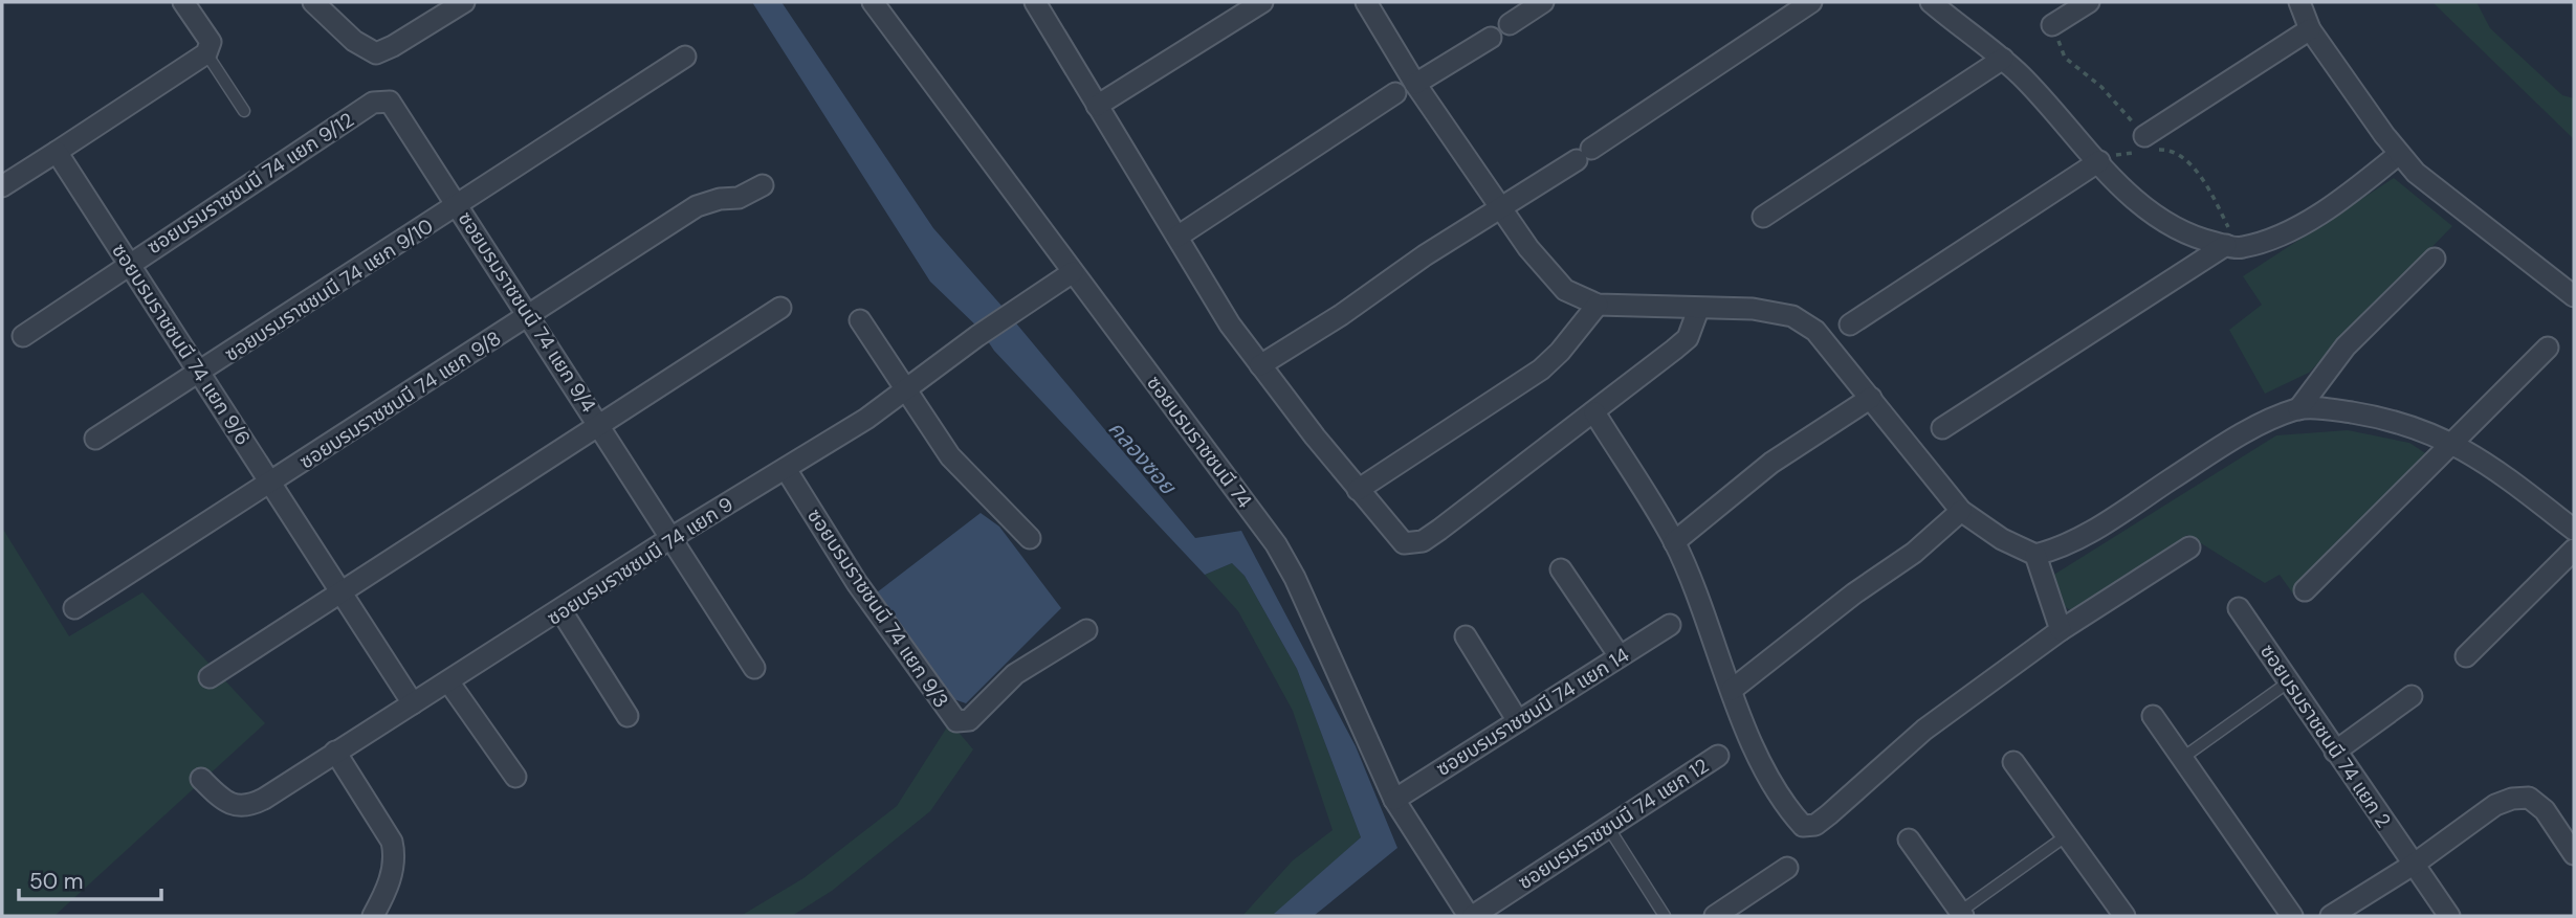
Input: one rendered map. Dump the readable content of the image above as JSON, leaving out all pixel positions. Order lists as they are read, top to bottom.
{
  "streets": {
    "street": [
      "ซอยบรมราชชนนี 74 แยก 9/12",
      "ซอยบรมราชชนนี 74 แยก 9/10",
      "ซอยบรมราชชนนี 74 แยก 9/4",
      "ซอยบรมราชชนนี 74 แยก 9/6",
      "ซอยบรมราชชนนี 74 แยก 9/8",
      "ซอยบรมราชชนนี 74",
      "ซอยบรมราชชนนี 74 แยก 9",
      "ซอยบรมราชชนนี 74 แยก 9/3",
      "ซอยบรมราชชนนี 74 แยก 14",
      "ซอยบรมราชชนนี 74 แยก 2",
      "ซอยบรมราชชนนี 74 แยก 12"
    ]
  },
  "crossings": [
    ["ซอยบรมราชชนนี 74 แยก 9/12", "ซอยบรมราชชนนี 74 แยก 9/4"],
    ["ซอยบรมราชชนนี 74 แยก 9/12", "ซอยบรมราชชนนี 74 แยก 9/6"],
    ["ซอยบรมราชชนนี 74 แยก 9/10", "ซอยบรมราชชนนี 74 แยก 9/4"],
    ["ซอยบรมราชชนนี 74 แยก 9/10", "ซอยบรมราชชนนี 74 แยก 9/6"],
    ["ซอยบรมราชชนนี 74 แยก 9/4", "ซอยบรมราชชนนี 74 แยก 9/8"],
    ["ซอยบรมราชชนนี 74 แยก 9/4", "ซอยบรมราชชนนี 74 แยก 9"],
    ["ซอยบรมราชชนนี 74 แยก 9/6", "ซอยบรมราชชนนี 74 แยก 9/8"],
    ["ซอยบรมราชชนนี 74 แยก 9/6", "ซอยบรมราชชนนี 74 แยก 9"],
    ["ซอยบรมราชชนนี 74", "ซอยบรมราชชนนี 74 แยก 9"],
    ["ซอยบรมราชชนนี 74", "ซอยบรมราชชนนี 74 แยก 14"],
    ["ซอยบรมราชชนนี 74", "ซอยบรมราชชนนี 74 แยก 12"],
    ["ซอยบรมราชชนนี 74 แยก 9", "ซอยบรมราชชนนี 74 แยก 9/3"]
  ],
  "water": ["คลองซอย"],
  "scale_bar": "50 m"
}
